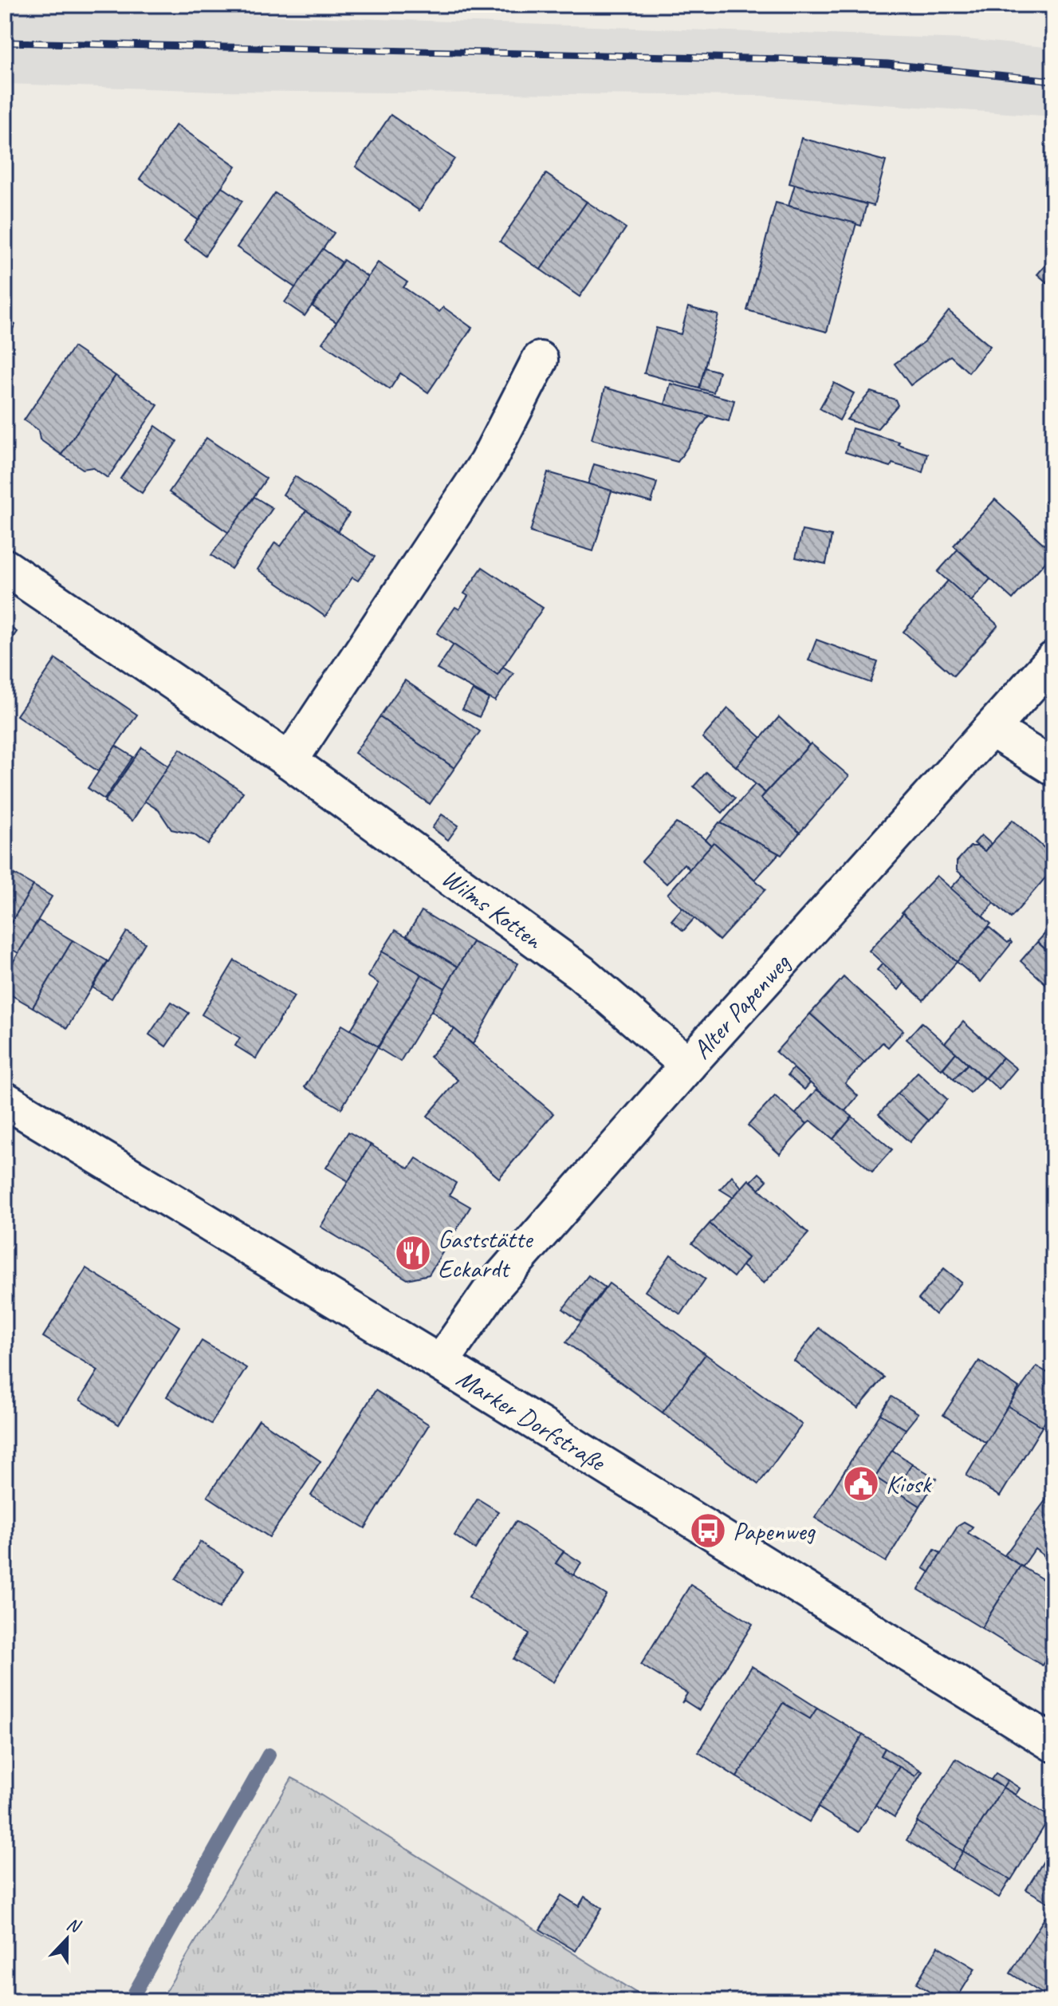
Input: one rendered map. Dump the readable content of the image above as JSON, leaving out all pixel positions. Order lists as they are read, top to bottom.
{
  "streets": {
    "street": ["Wilms Kotten", "Alter Papenweg", "Marker Dorfstraße"]
  },
  "crossings": [
    ["Wilms Kotten", "Alter Papenweg"],
    ["Alter Papenweg", "Marker Dorfstraße"]
  ],
  "places": {
    "restaurant": ["Gaststätte Eckardt"],
    "public building": ["Kiosk"],
    "bus stop": ["Papenweg"]
  },
  "north": "top"
}
